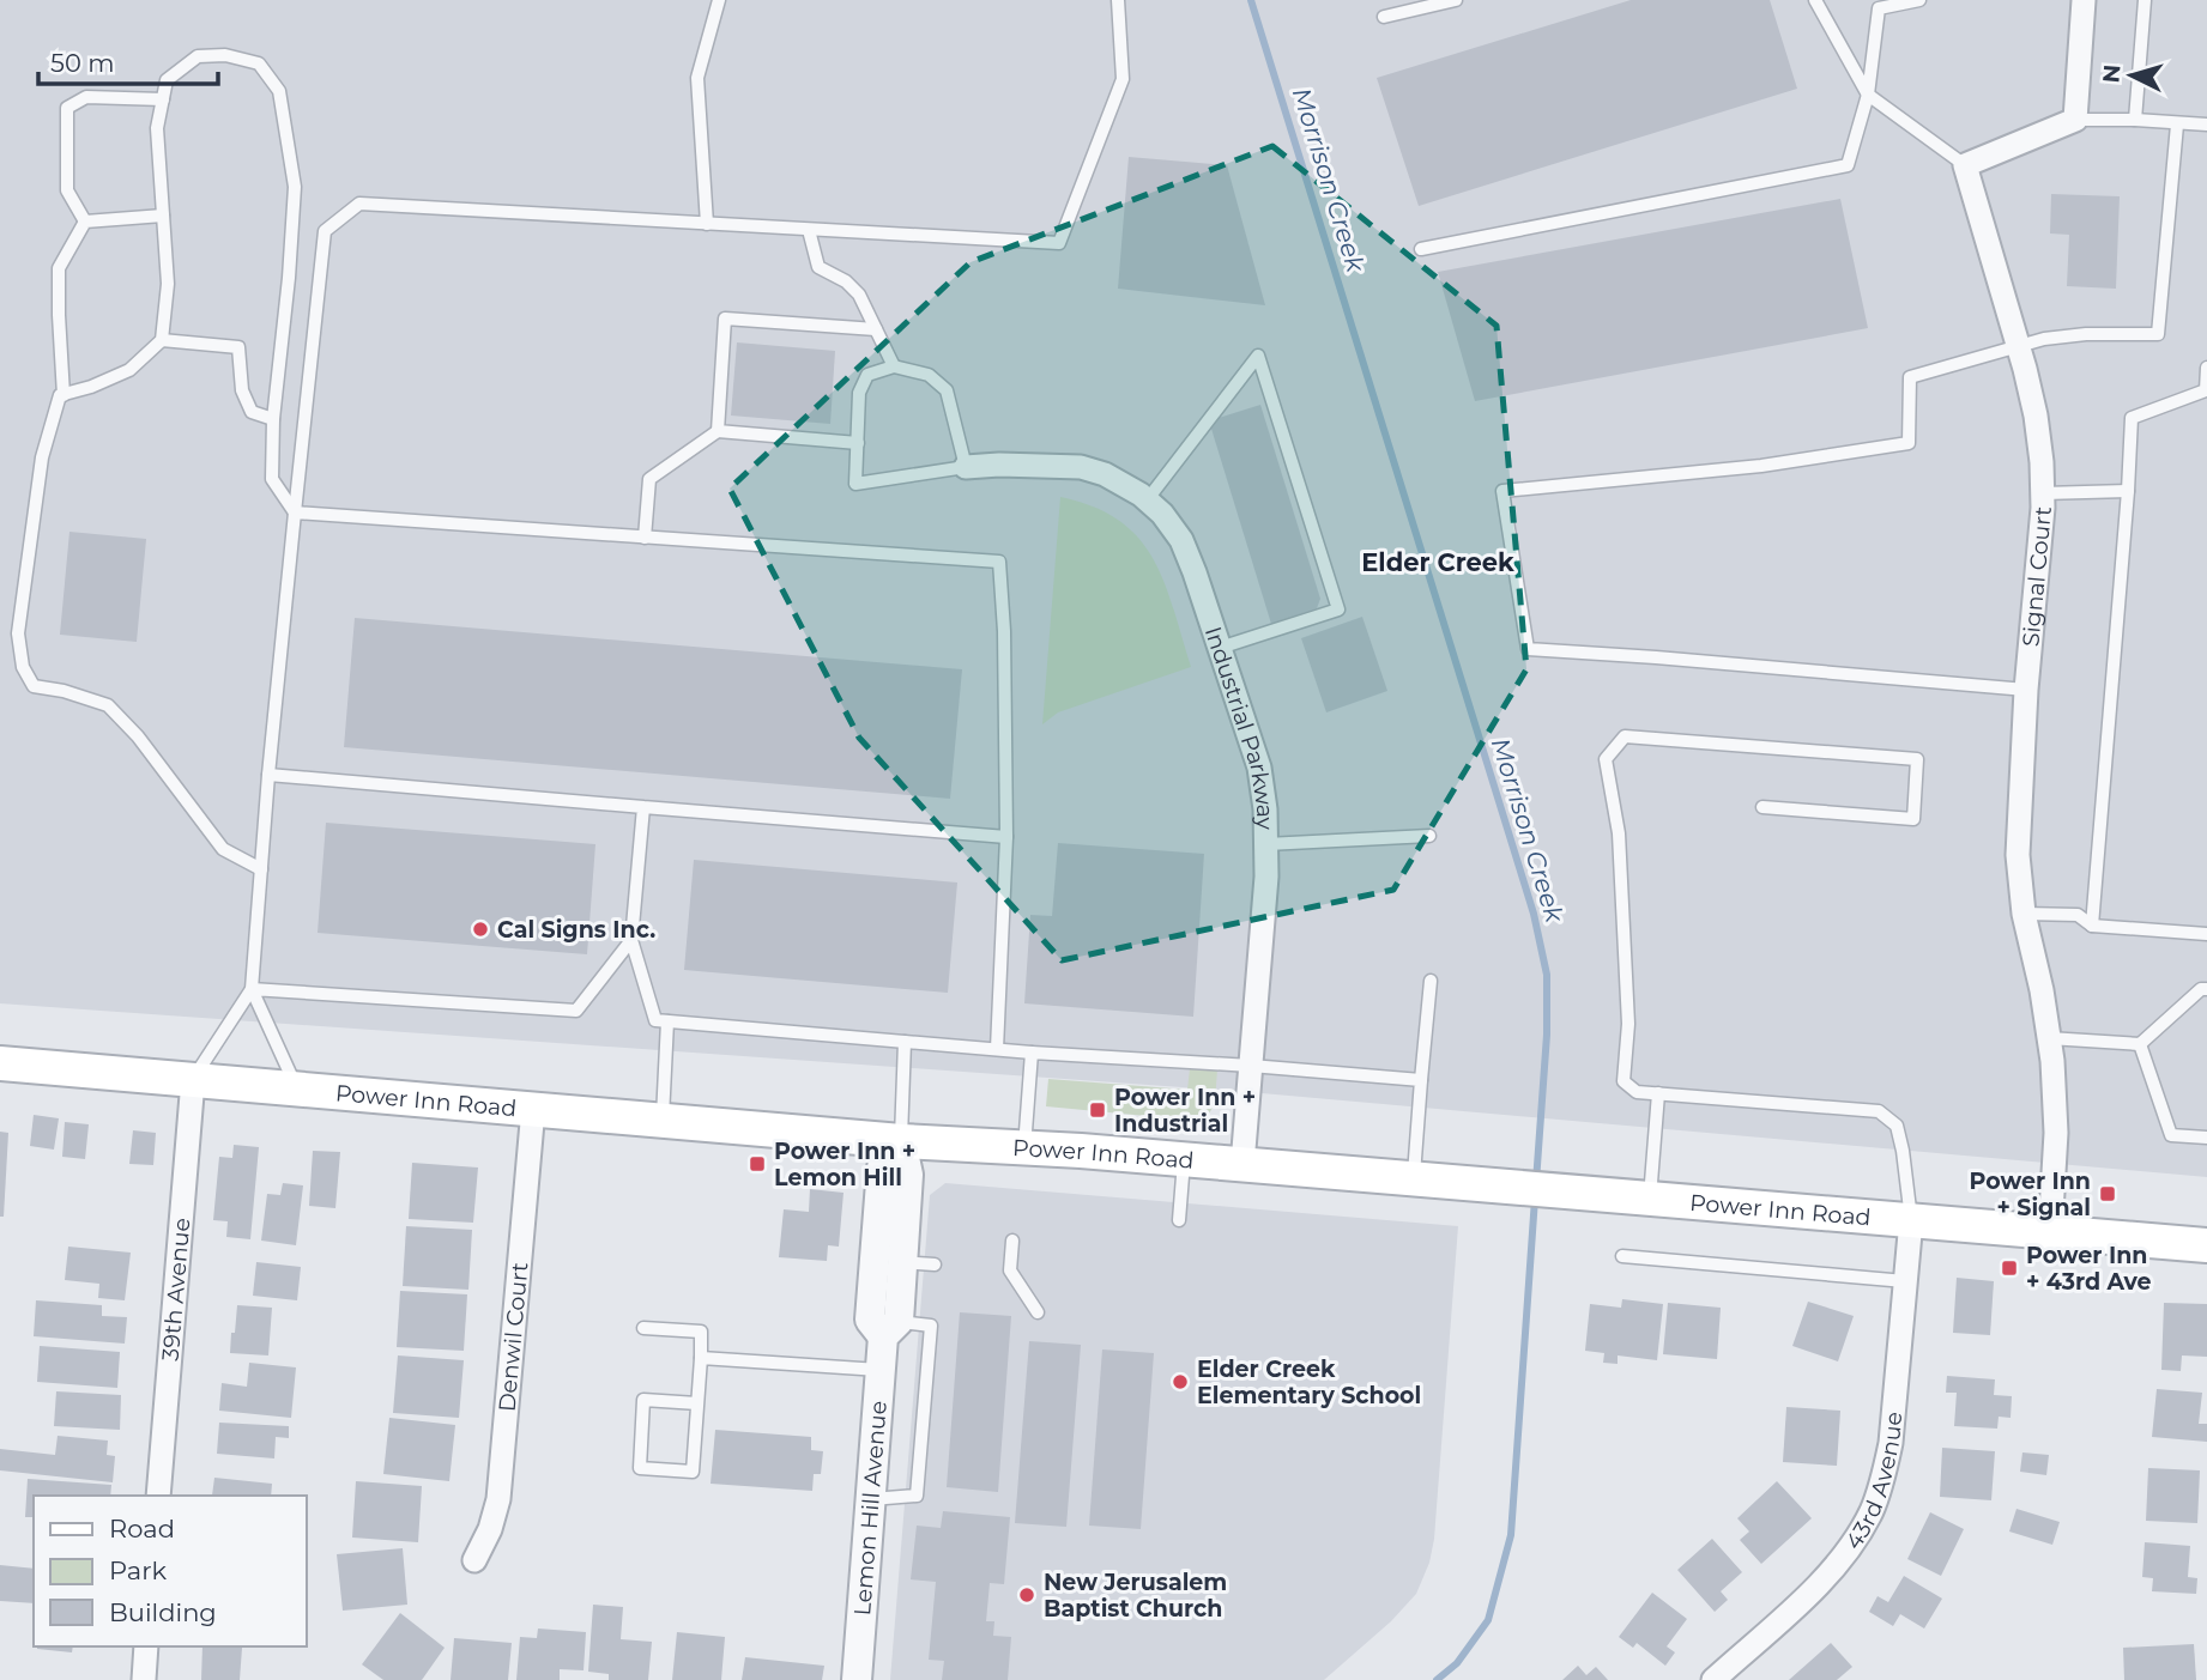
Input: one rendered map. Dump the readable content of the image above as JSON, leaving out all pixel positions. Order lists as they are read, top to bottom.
{
  "streets": {
    "main road": ["Power Inn Road"],
    "street": [
      "Signal Court",
      "Industrial Parkway",
      "39th Avenue",
      "Denwil Court",
      "43rd Avenue",
      "Lemon Hill Avenue"
    ]
  },
  "crossings": [
    ["Signal Court", "Power Inn Road"],
    ["Industrial Parkway", "Power Inn Road"],
    ["Power Inn Road", "39th Avenue"],
    ["Power Inn Road", "Denwil Court"],
    ["Power Inn Road", "43rd Avenue"],
    ["Power Inn Road", "Lemon Hill Avenue"]
  ],
  "districts": ["Elder Creek"],
  "water": ["Morrison Creek"],
  "places": {
    "other": ["Cal Signs Inc.", "Elder Creek Elementary School", "New Jerusalem Baptist Church"],
    "transit": [
      "Power Inn + Industrial",
      "Power Inn + Lemon Hill",
      "Power Inn + Signal",
      "Power Inn + 43rd Ave"
    ]
  },
  "legend": ["Road", "Park", "Building"],
  "scale_bar": "50 m",
  "north": "left"
}
